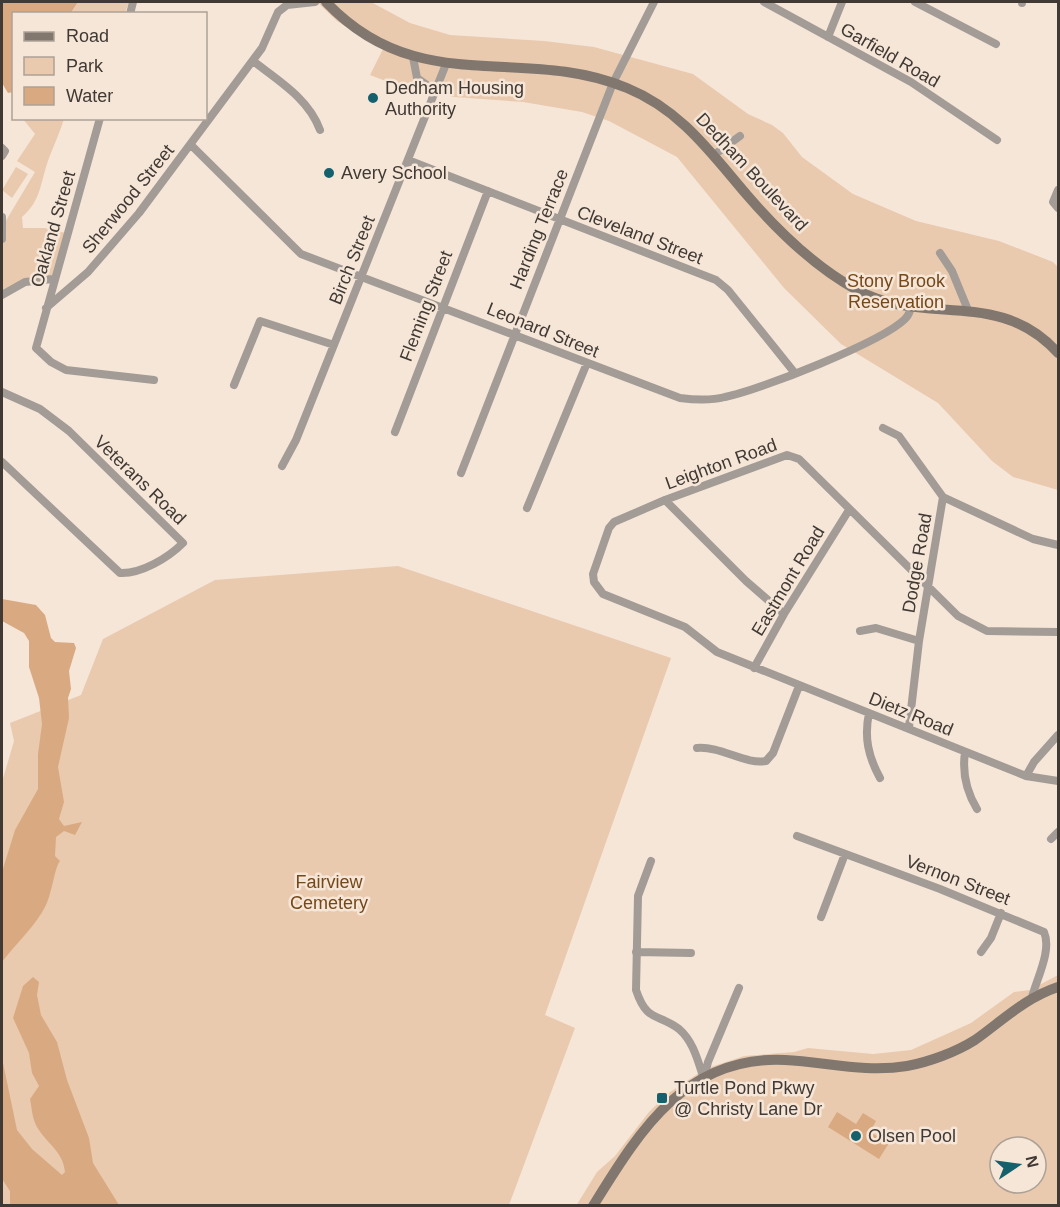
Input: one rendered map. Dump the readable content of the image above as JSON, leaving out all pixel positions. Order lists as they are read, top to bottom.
{
  "streets": {
    "main road": ["Dedham Boulevard"],
    "street": [
      "Garfield Road",
      "Sherwood Street",
      "Oakland Street",
      "Harding Terrace",
      "Cleveland Street",
      "Birch Street",
      "Fleming Street",
      "Leonard Street",
      "Leighton Road",
      "Veterans Road",
      "Dodge Road",
      "Eastmont Road",
      "Dietz Road",
      "Vernon Street"
    ]
  },
  "crossings": [
    ["Dedham Boulevard", "Harding Terrace"],
    ["Dedham Boulevard", "Birch Street"],
    ["Dedham Boulevard", "Leonard Street"],
    ["Sherwood Street", "Oakland Street"],
    ["Sherwood Street", "Leonard Street"],
    ["Harding Terrace", "Cleveland Street"],
    ["Harding Terrace", "Leonard Street"],
    ["Cleveland Street", "Birch Street"],
    ["Cleveland Street", "Fleming Street"],
    ["Cleveland Street", "Leonard Street"],
    ["Birch Street", "Leonard Street"],
    ["Fleming Street", "Leonard Street"],
    ["Leighton Road", "Dodge Road"],
    ["Leighton Road", "Eastmont Road"],
    ["Leighton Road", "Dietz Road"],
    ["Dodge Road", "Dietz Road"],
    ["Eastmont Road", "Dietz Road"]
  ],
  "parks": ["Stony Brook Reservation", "Fairview Cemetery"],
  "places": {
    "other": ["Dedham Housing Authority", "Avery School", "Olsen Pool"],
    "transit": ["Turtle Pond Pkwy @ Christy Lane Dr"]
  },
  "legend": ["Road", "Park", "Water"],
  "north": "right"
}
